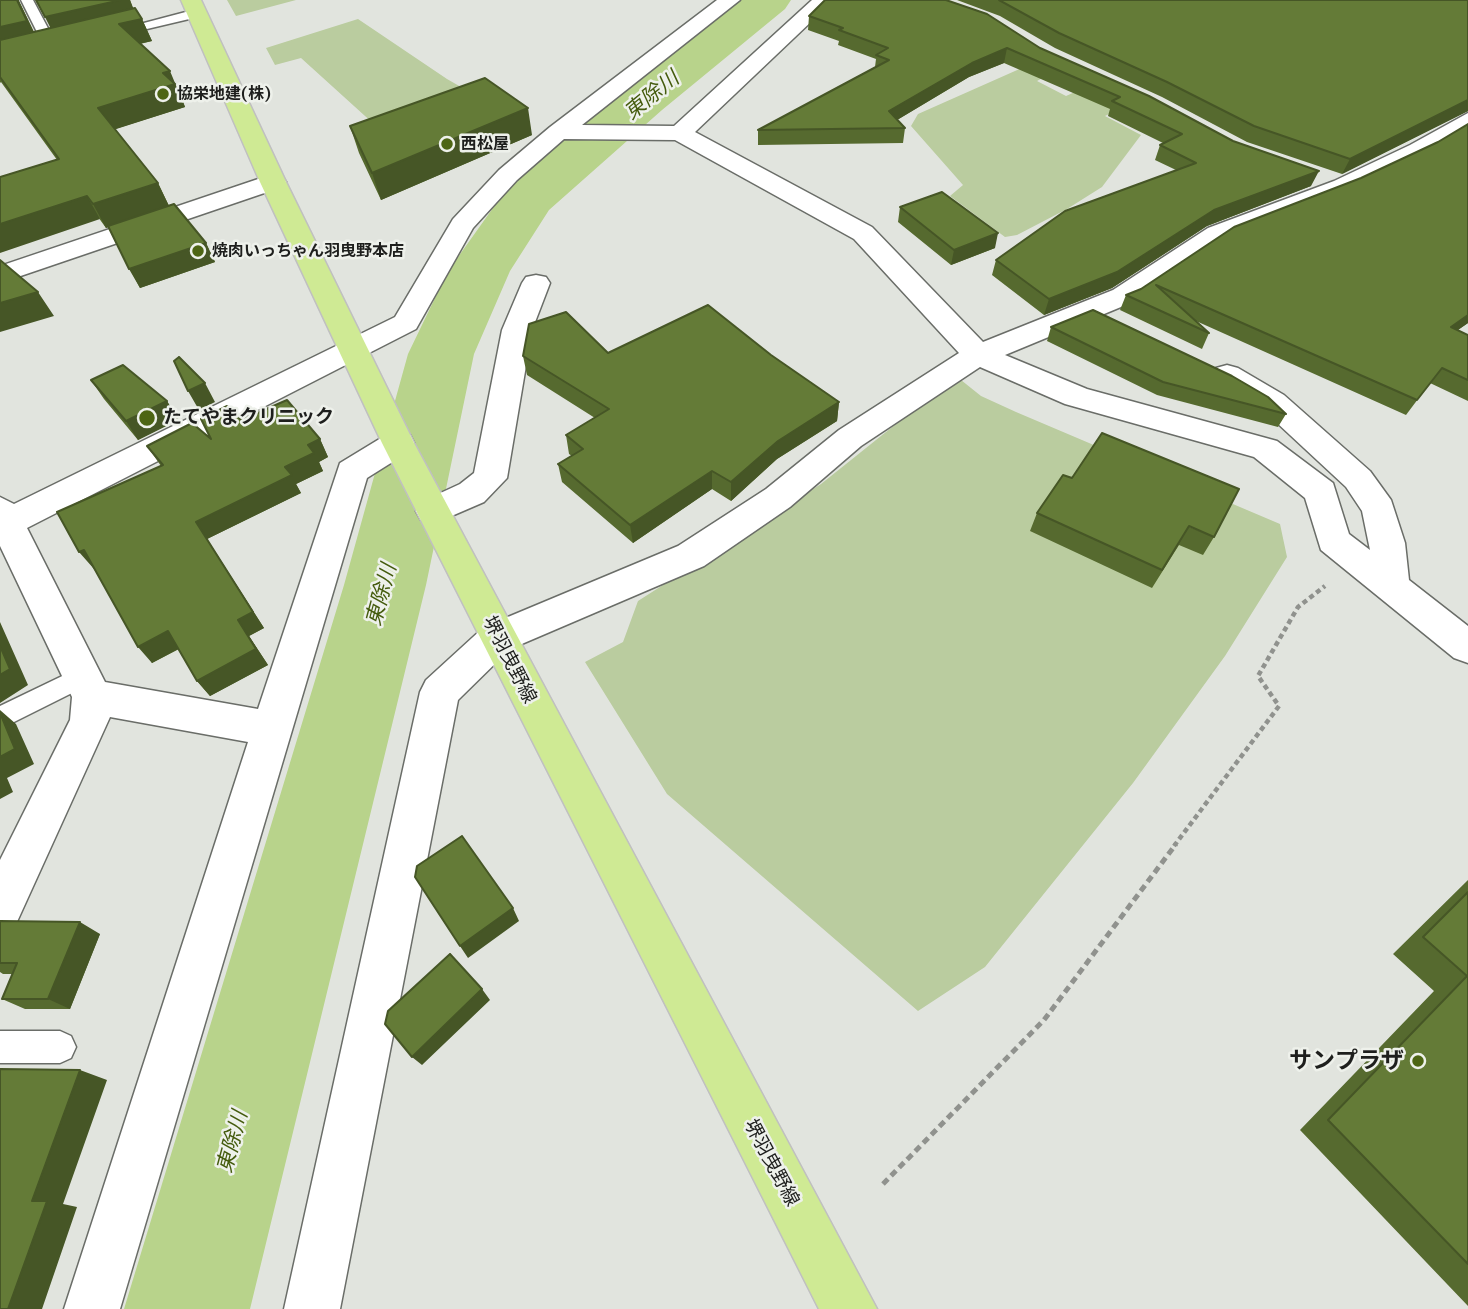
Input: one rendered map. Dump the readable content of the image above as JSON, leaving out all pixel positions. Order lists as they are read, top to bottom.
{
  "streets": {
    "main road": ["堺羽曳野線"]
  },
  "water": ["東除川"],
  "places": [
    "協栄地建(株)",
    "西松屋",
    "焼肉いっちゃん羽曳野本店",
    "たてやまクリニック",
    "サンプラザ"
  ]
}
